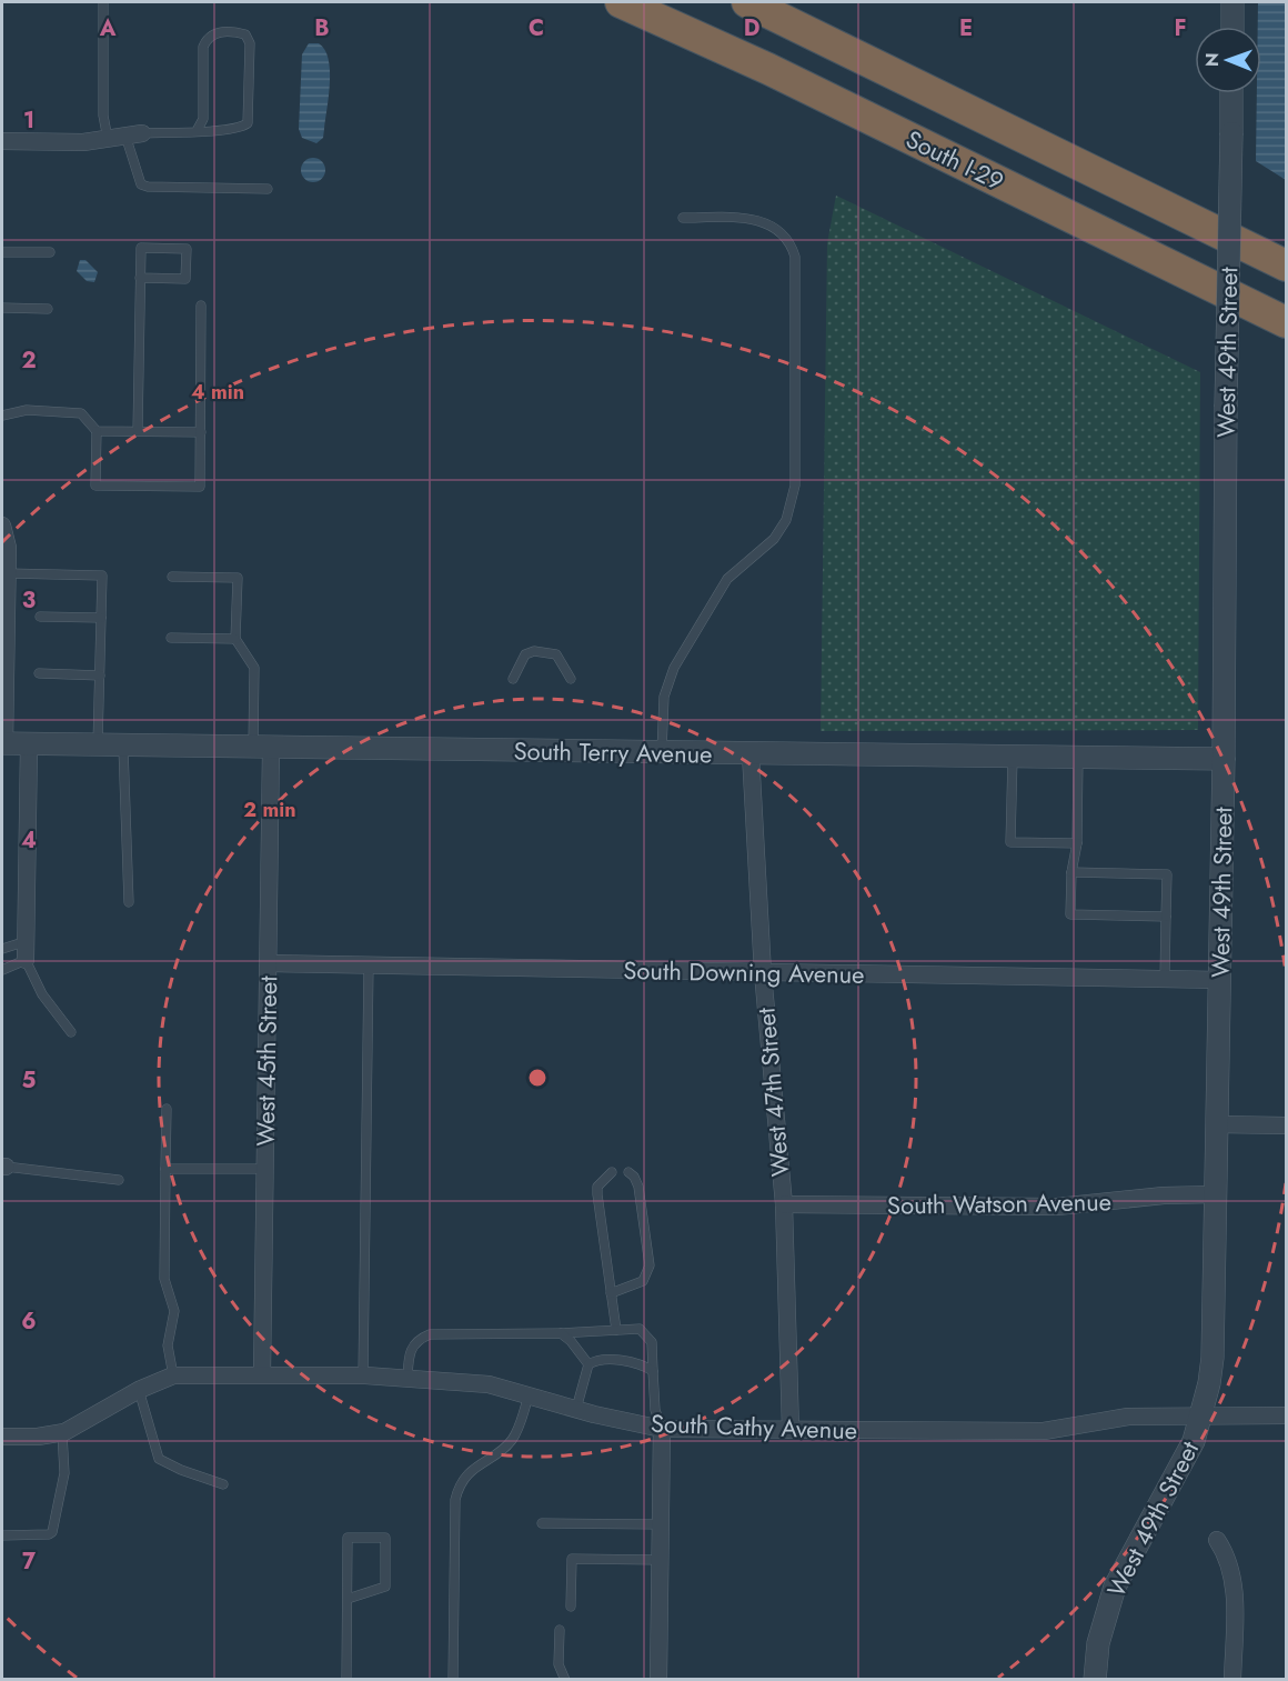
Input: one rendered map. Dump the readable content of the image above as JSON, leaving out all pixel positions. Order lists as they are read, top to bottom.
{
  "streets": {
    "highway": ["South I-29"],
    "street": [
      "West 49th Street",
      "South Terry Avenue",
      "South Downing Avenue",
      "West 45th Street",
      "West 47th Street",
      "South Watson Avenue",
      "South Cathy Avenue"
    ]
  },
  "crossings": [
    ["West 49th Street", "South Terry Avenue"],
    ["West 49th Street", "South Downing Avenue"],
    ["West 49th Street", "South Watson Avenue"],
    ["West 49th Street", "South Cathy Avenue"],
    ["South Terry Avenue", "West 45th Street"],
    ["South Terry Avenue", "West 47th Street"],
    ["South Downing Avenue", "West 45th Street"],
    ["South Downing Avenue", "West 47th Street"],
    ["West 45th Street", "South Cathy Avenue"],
    ["West 47th Street", "South Watson Avenue"],
    ["West 47th Street", "South Cathy Avenue"]
  ],
  "north": "left",
  "grid": {
    "columns": [
      "A",
      "B",
      "C",
      "D",
      "E",
      "F"
    ],
    "rows": [
      "1",
      "2",
      "3",
      "4",
      "5",
      "6",
      "7"
    ]
  },
  "rings": ["4 min", "2 min"]
}
